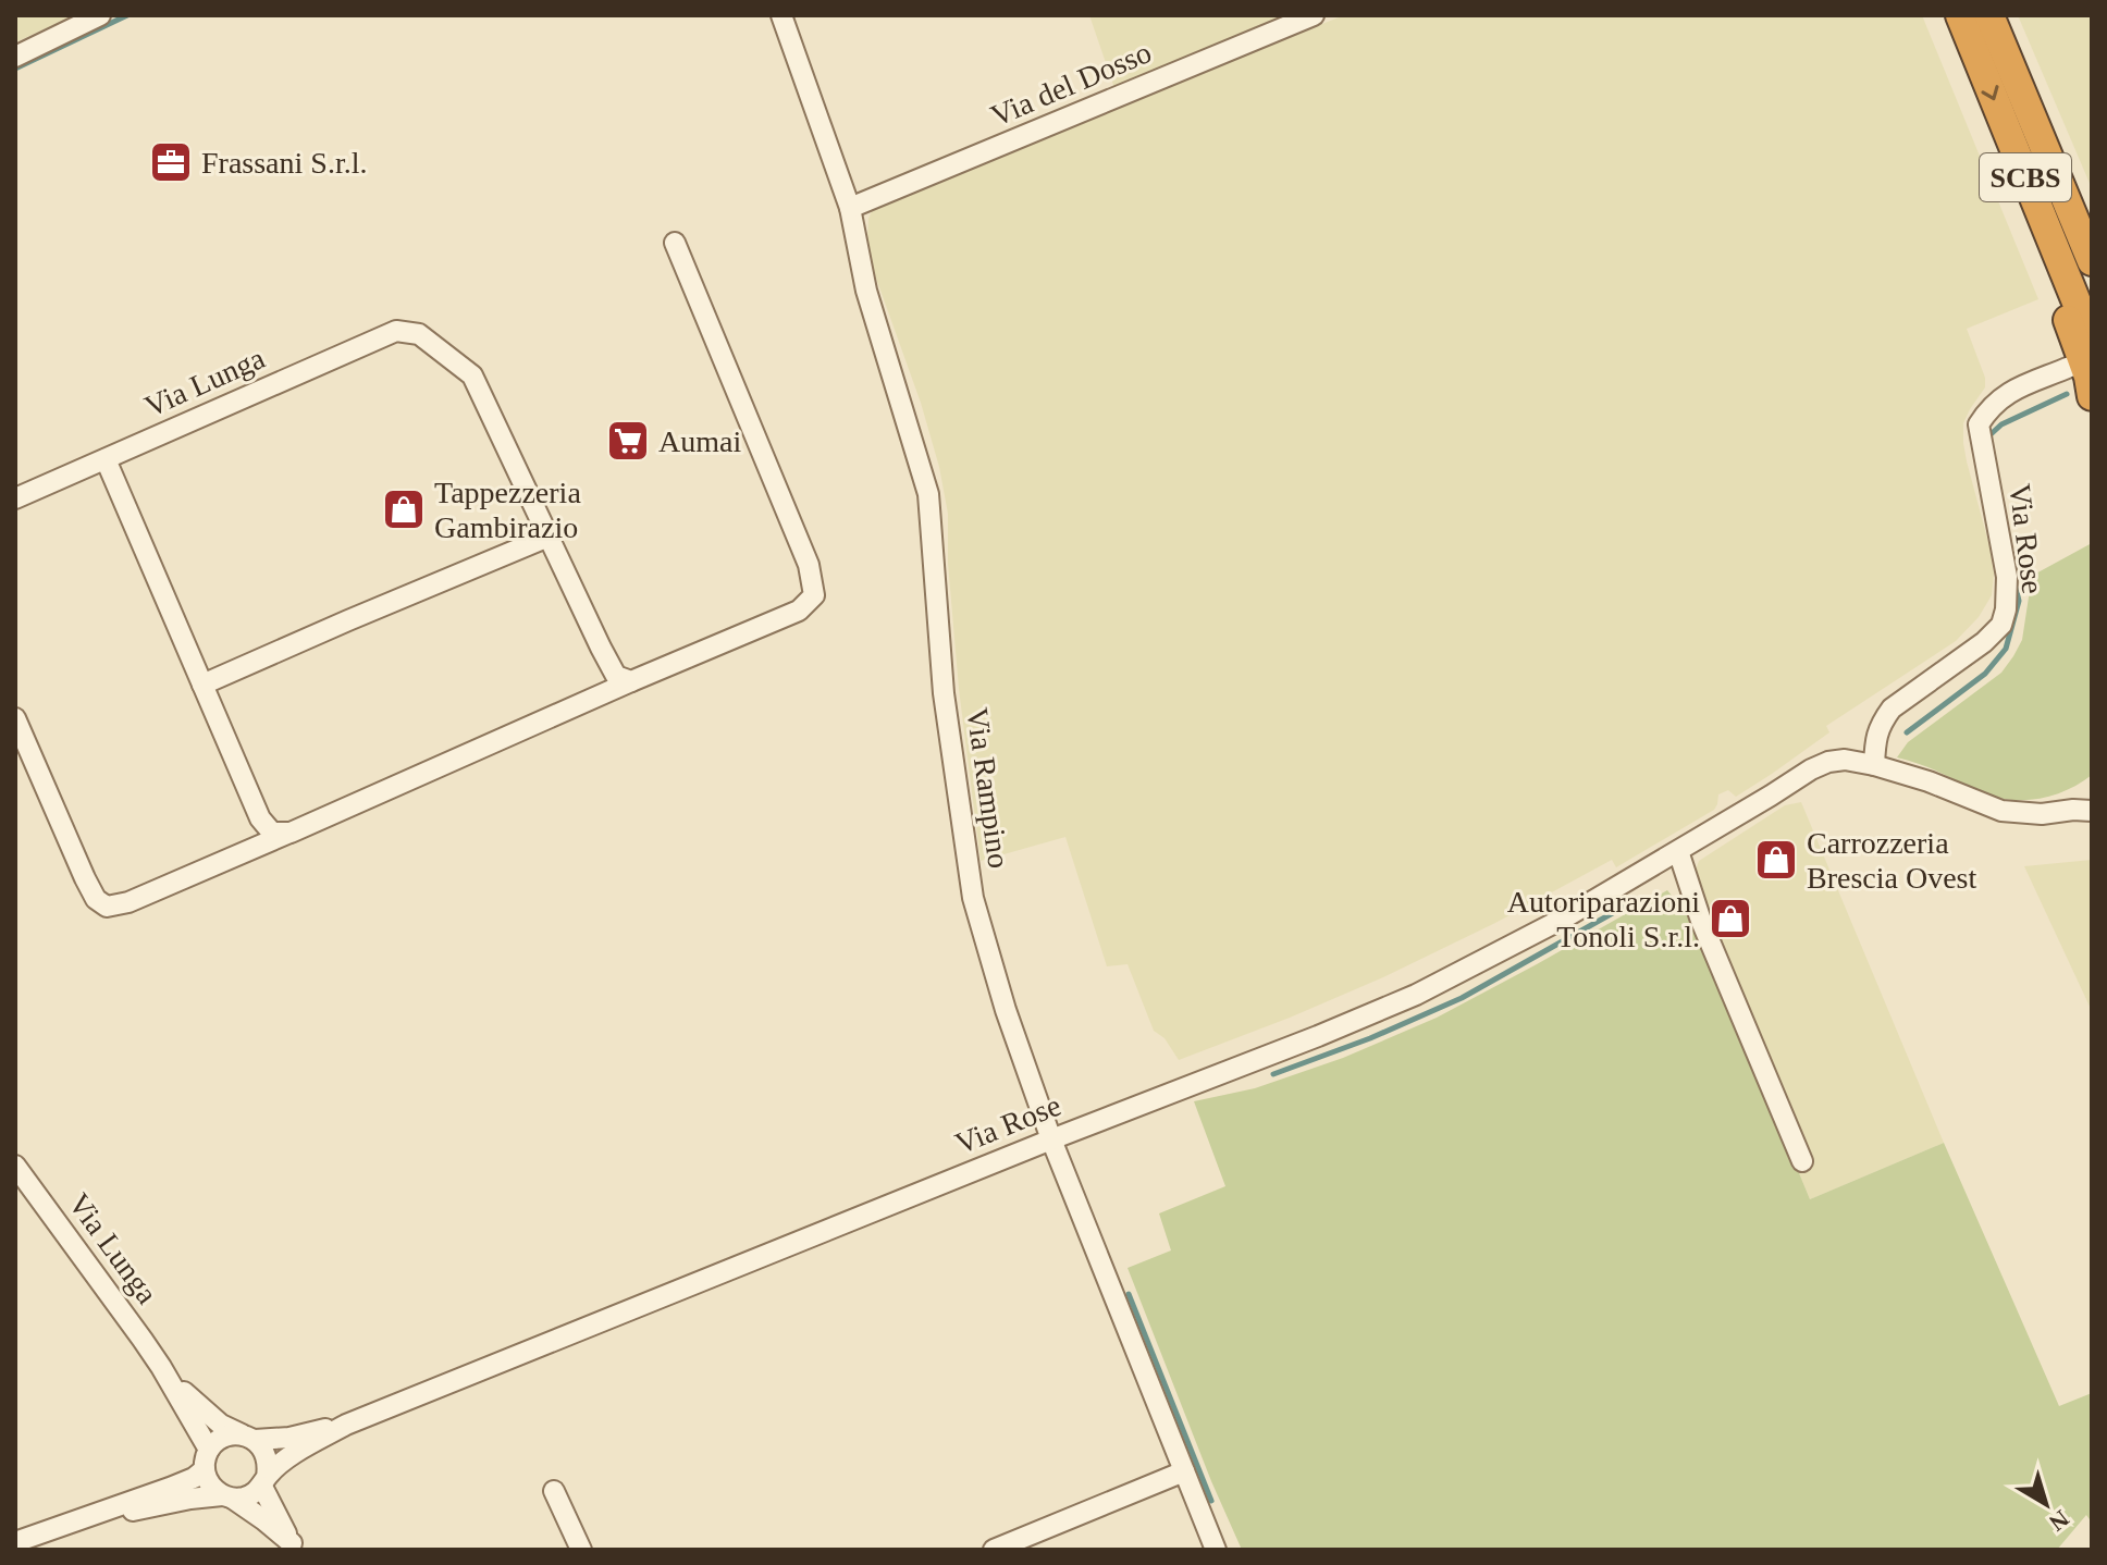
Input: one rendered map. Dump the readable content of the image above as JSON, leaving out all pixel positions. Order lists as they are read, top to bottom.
{
  "streets": {
    "highway": ["SCBS"],
    "street": [
      "Via del Dosso",
      "Via Lunga",
      "Via Rose",
      "Via Rampino"
    ]
  },
  "crossings": [
    ["Via del Dosso", "Via Rampino"],
    ["Via Lunga", "Via Rose"],
    ["Via Rose", "Via Rampino"]
  ],
  "places": {
    "office": ["Frassani S.r.l."],
    "supermarket": ["Aumai"],
    "shop": ["Tappezzeria Gambirazio", "Carrozzeria Brescia Ovest", "Autoriparazioni Tonoli S.r.l."]
  },
  "north": "bottom right"
}
